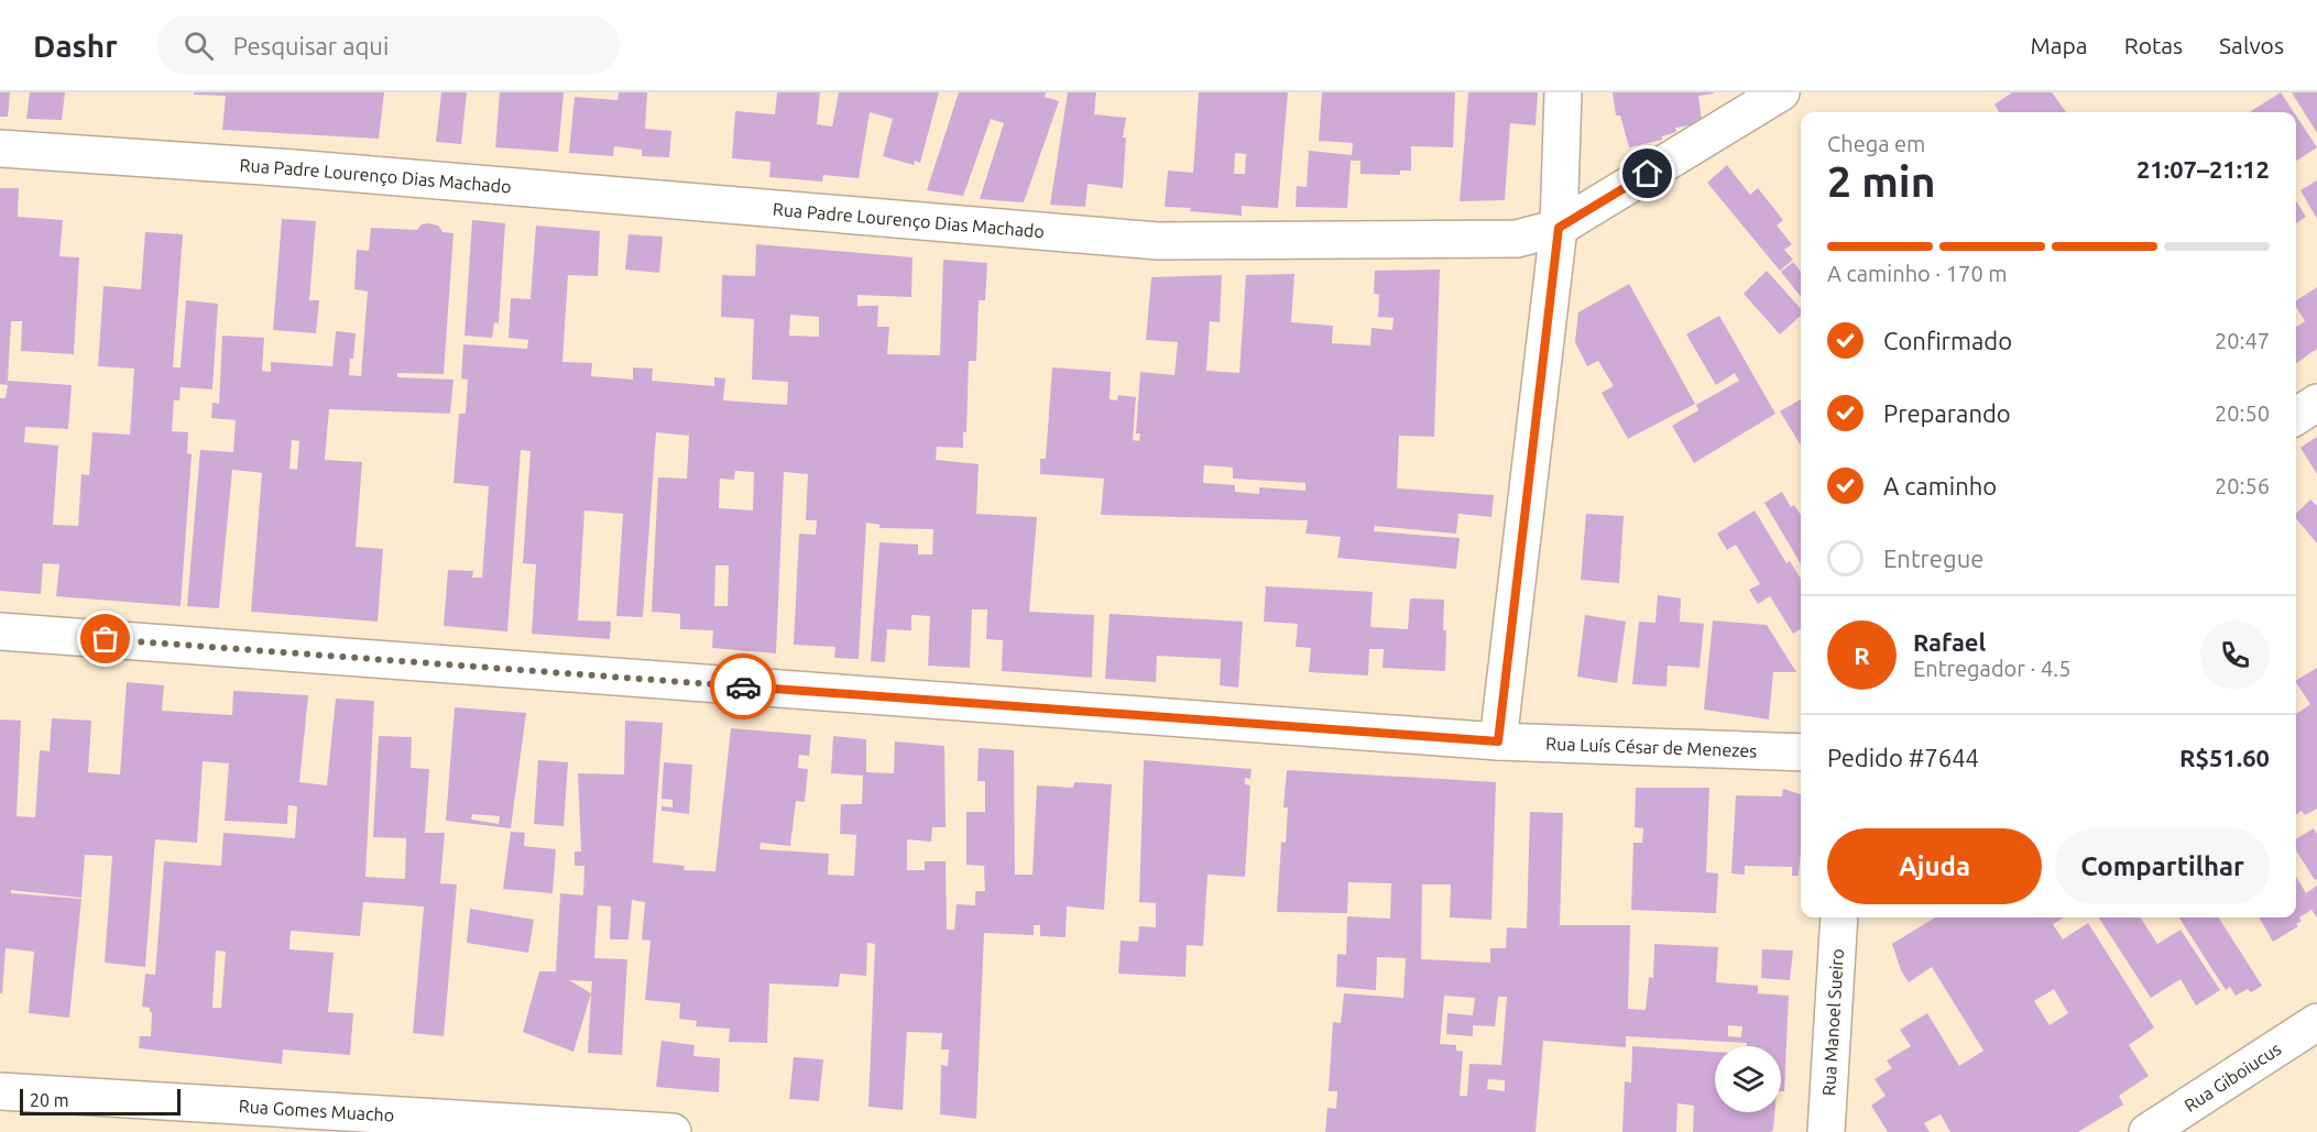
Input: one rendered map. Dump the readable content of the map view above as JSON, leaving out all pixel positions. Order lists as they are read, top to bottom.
{
  "streets": {
    "street": [
      "Rua Padre Lourenço Dias Machado",
      "Rua Luís César de Menezes",
      "Rua Manoel Sueiro",
      "Rua Giboiucus",
      "Rua Gomes Muacho"
    ]
  },
  "scale_bar": "20 m",
  "page": {
    "header": "Dashr",
    "search": "Pesquisar aqui",
    "nav": ["Mapa", "Rotas", "Salvos"],
    "heading": ["2 min", "Chega em", "21:07–21:12"],
    "panel": [
      "Rafael",
      "Entregador · 4.5",
      "Pedido #7644",
      "R$51.60"
    ],
    "bar": "A caminho · 170 m",
    "list": [
      ["Confirmado", "20:47"],
      ["Preparando", "20:50"],
      ["A caminho", "20:56"],
      "Entregue"
    ],
    "round": "R",
    "buttons": ["Ajuda", "Compartilhar"],
    "scale": "20 m"
  }
}
